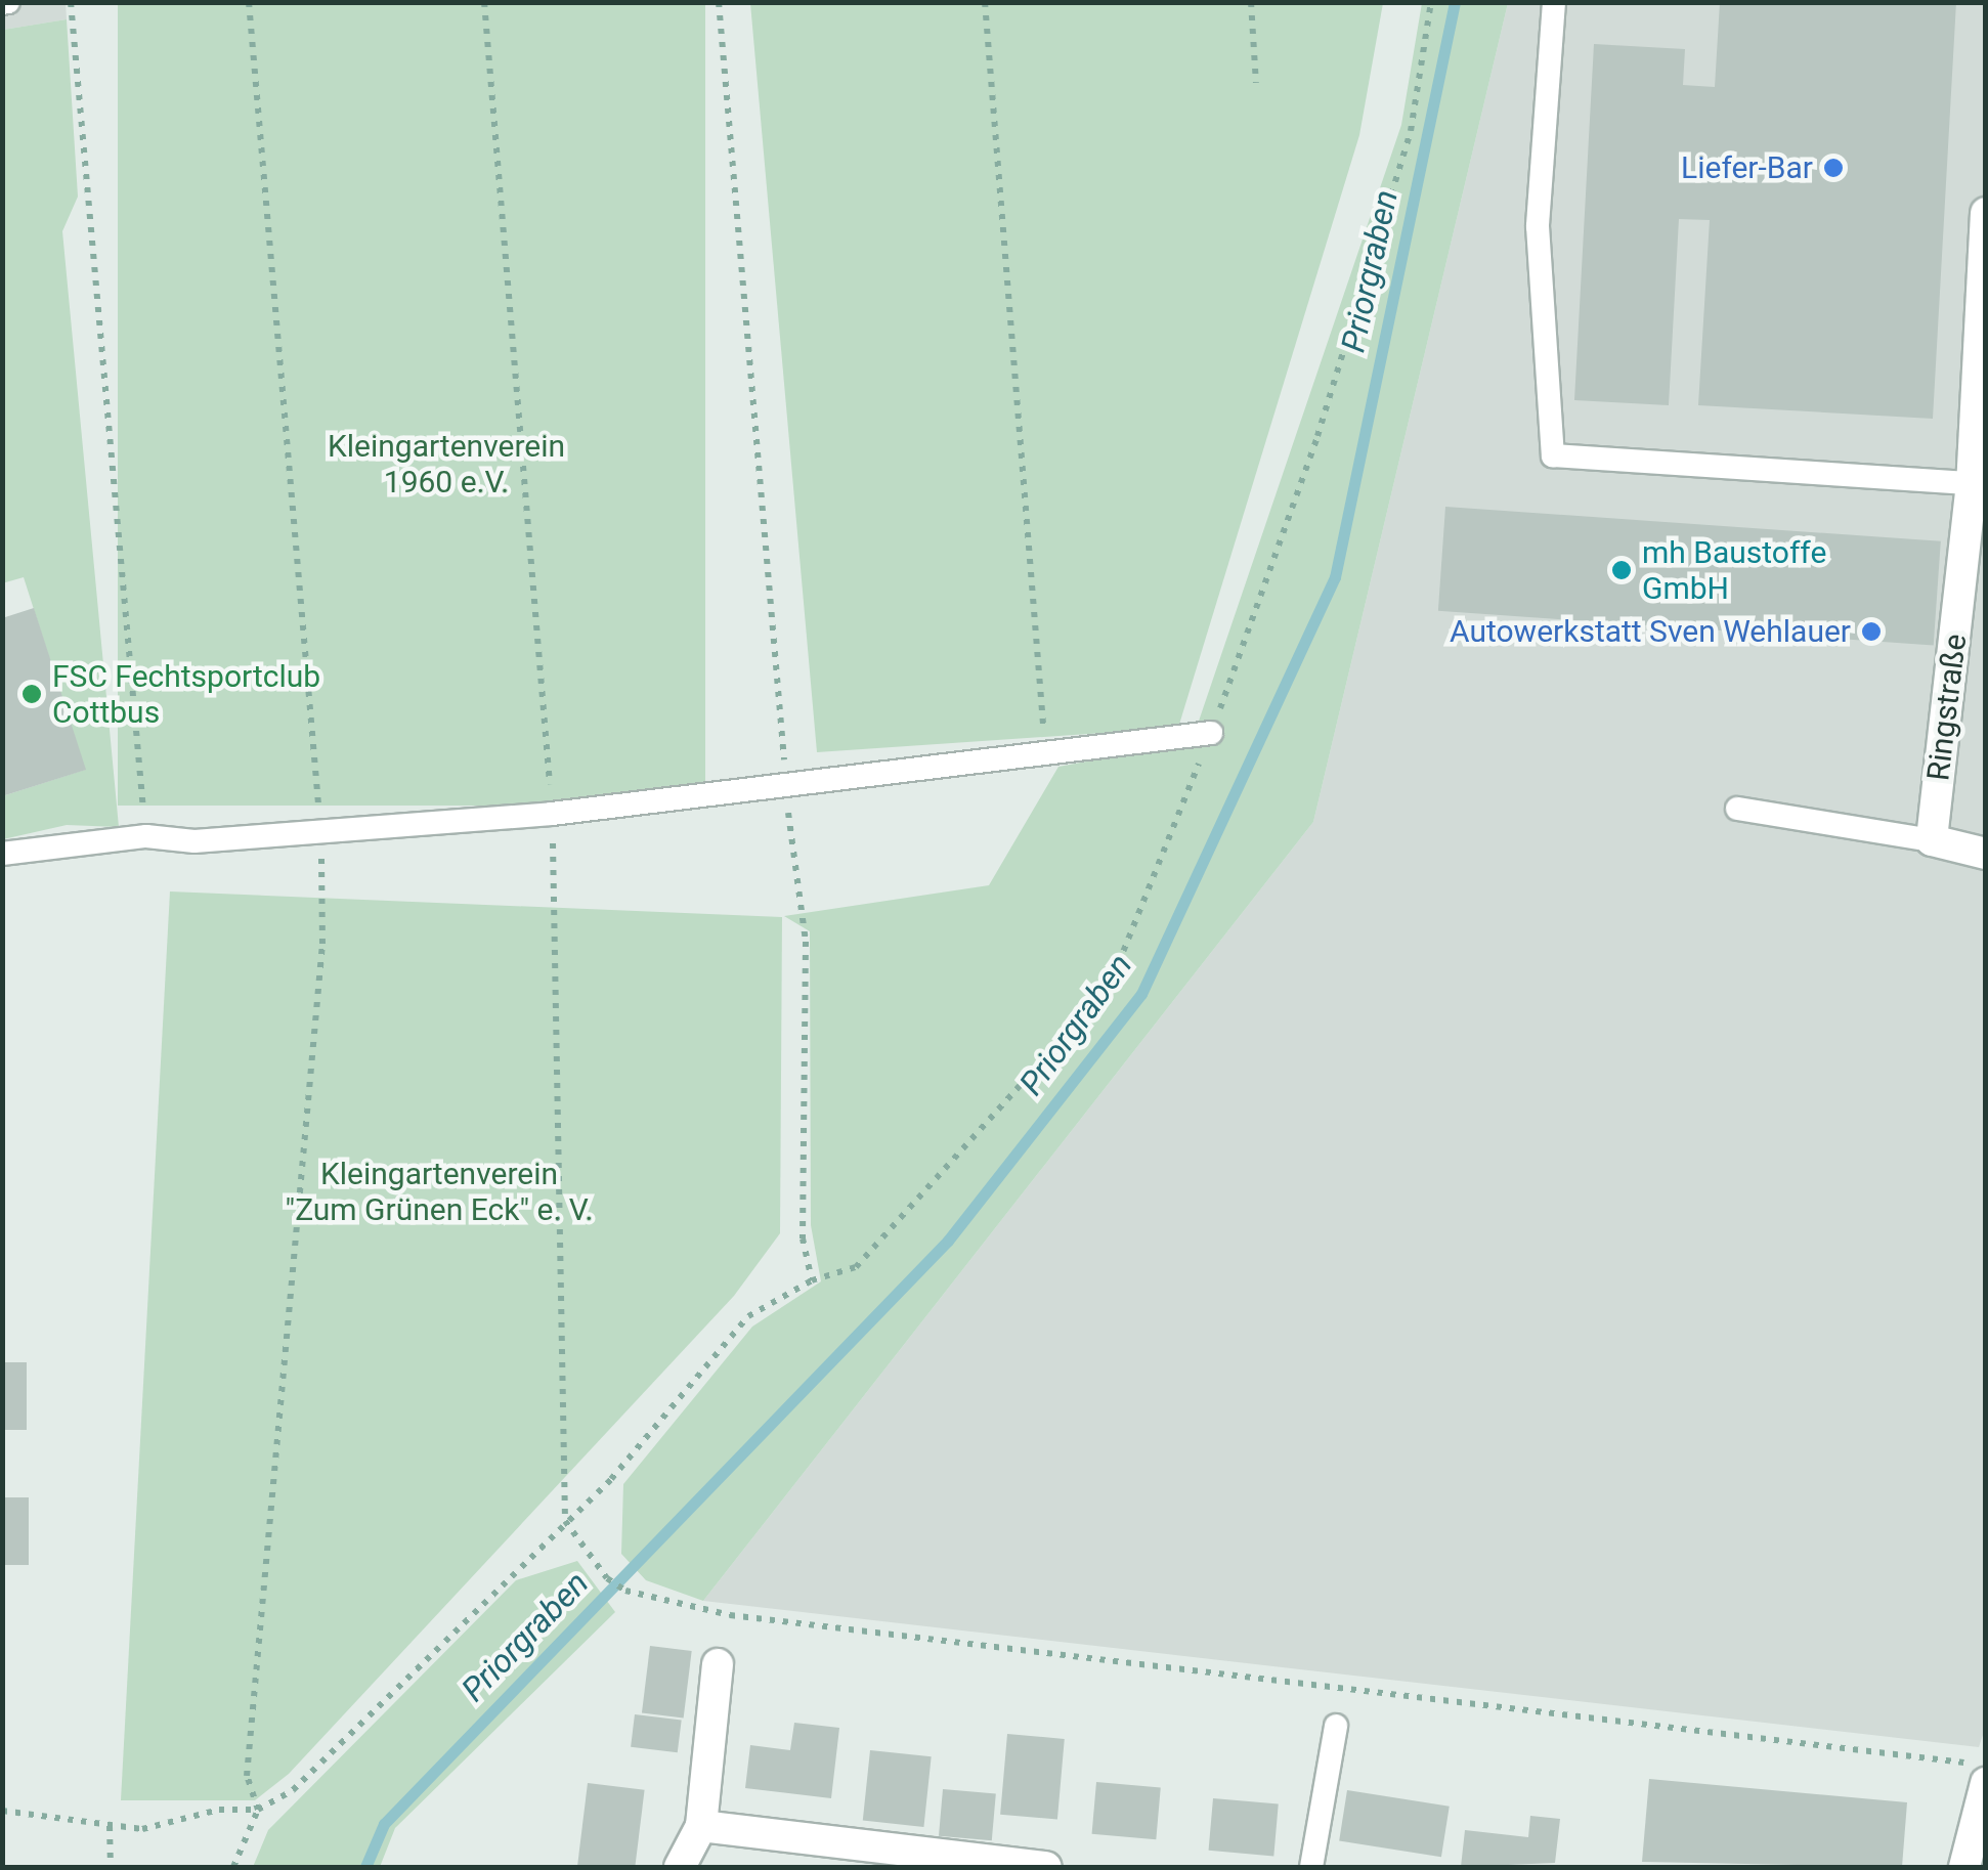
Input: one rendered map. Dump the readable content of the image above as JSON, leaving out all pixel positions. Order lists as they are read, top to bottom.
{
  "streets": {
    "street": ["Ringstraße"]
  },
  "water": ["Priorgraben"],
  "parks": ["Kleingartenverein 1960 e.V.", "Kleingartenverein \"Zum Grünen Eck\" e. V."],
  "places": [
    "Liefer-Bar",
    "mh Baustoffe GmbH",
    "Autowerkstatt Sven Wehlauer",
    "FSC Fechtsportclub Cottbus"
  ]
}
